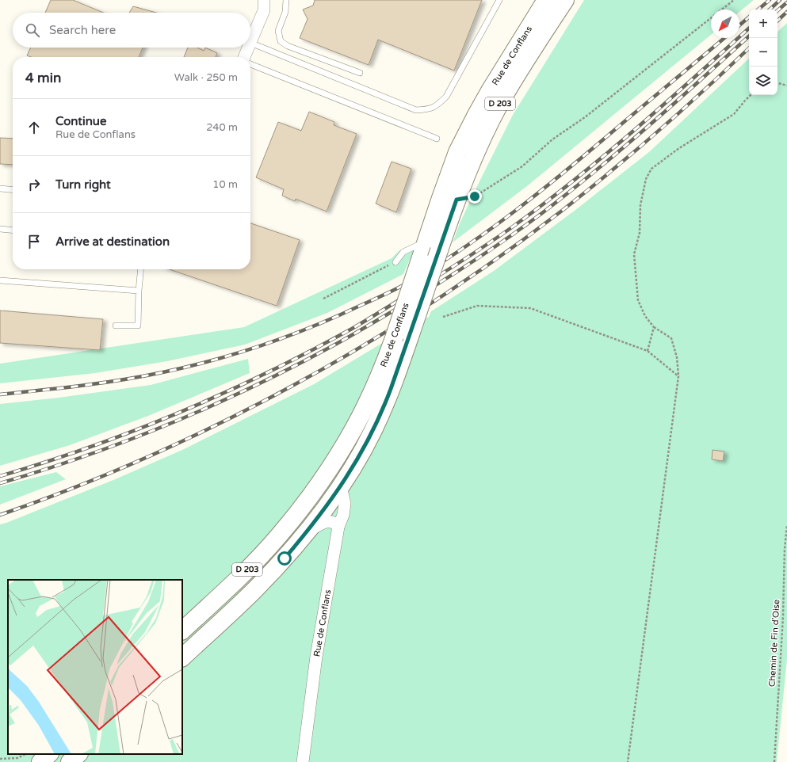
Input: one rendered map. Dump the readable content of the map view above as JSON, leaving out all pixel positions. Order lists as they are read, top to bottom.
{
  "streets": {
    "main road": ["Rue de Conflans", "D 203"],
    "path": ["Chemin de Fin d'Oise"]
  },
  "north": "bottom left",
  "page": {
    "map_buttons": ["+", "−"],
    "search": "Search here",
    "heading": ["4 min", "Walk · 250 m"],
    "list": [
      ["Continue", "Rue de Conflans", "240 m"],
      ["Turn right", "10 m"],
      "Arrive at destination"
    ]
  }
}
